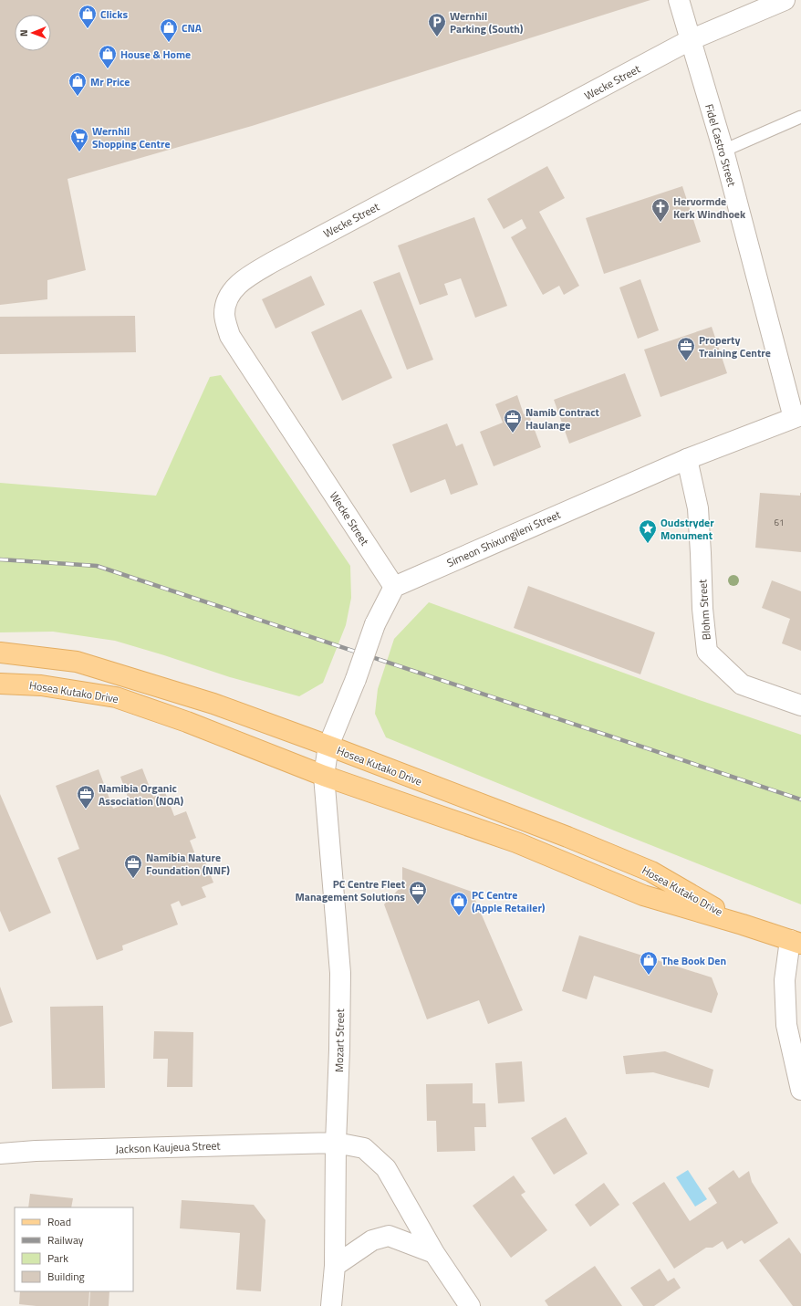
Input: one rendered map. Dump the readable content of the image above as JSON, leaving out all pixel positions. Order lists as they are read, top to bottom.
{
  "streets": {
    "main road": ["Hosea Kutako Drive"],
    "street": [
      "Wecke Street",
      "Fidel Castro Street",
      "Simeon Shixungileni Street",
      "Blohm Street",
      "Mozart Street",
      "Jackson Kaujeua Street"
    ]
  },
  "crossings": [
    ["Wecke Street", "Fidel Castro Street"],
    ["Wecke Street", "Simeon Shixungileni Street"],
    ["Fidel Castro Street", "Simeon Shixungileni Street"],
    ["Simeon Shixungileni Street", "Blohm Street"],
    ["Hosea Kutako Drive", "Mozart Street"],
    ["Mozart Street", "Jackson Kaujeua Street"]
  ],
  "places": {
    "shop": [
      "Clicks",
      "CNA",
      "House & Home",
      "Mr Price",
      "PC Centre (Apple Retailer)",
      "The Book Den"
    ],
    "parking": ["Wernhil Parking (South)"],
    "supermarket": ["Wernhil Shopping Centre"],
    "church": ["Hervormde Kerk Windhoek"],
    "office": [
      "Property Training Centre",
      "Namib Contract Haulange",
      "Namibia Organic Association (NOA)",
      "Namibia Nature Foundation (NNF)",
      "PC Centre Fleet Management Solutions"
    ],
    "place": ["Oudstryder Monument"]
  },
  "house_numbers": ["61"],
  "legend": [
    "Road",
    "Railway",
    "Park",
    "Building"
  ],
  "north": "left"
}
